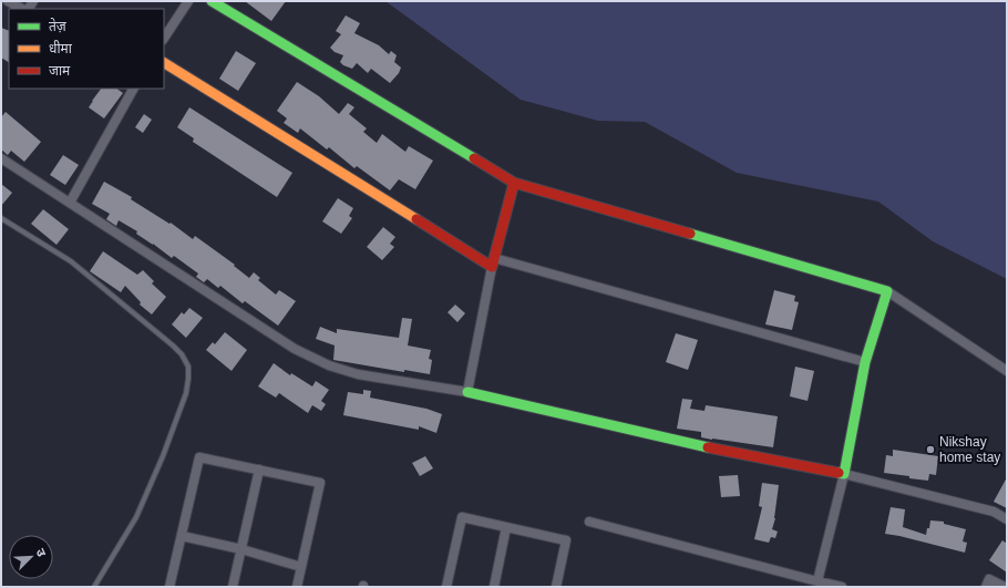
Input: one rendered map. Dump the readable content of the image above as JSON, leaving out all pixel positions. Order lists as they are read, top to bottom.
{
  "places": ["Nikshay home stay"],
  "legend": ["तेज़", "धीमा", "जाम"],
  "north": "top right"
}
